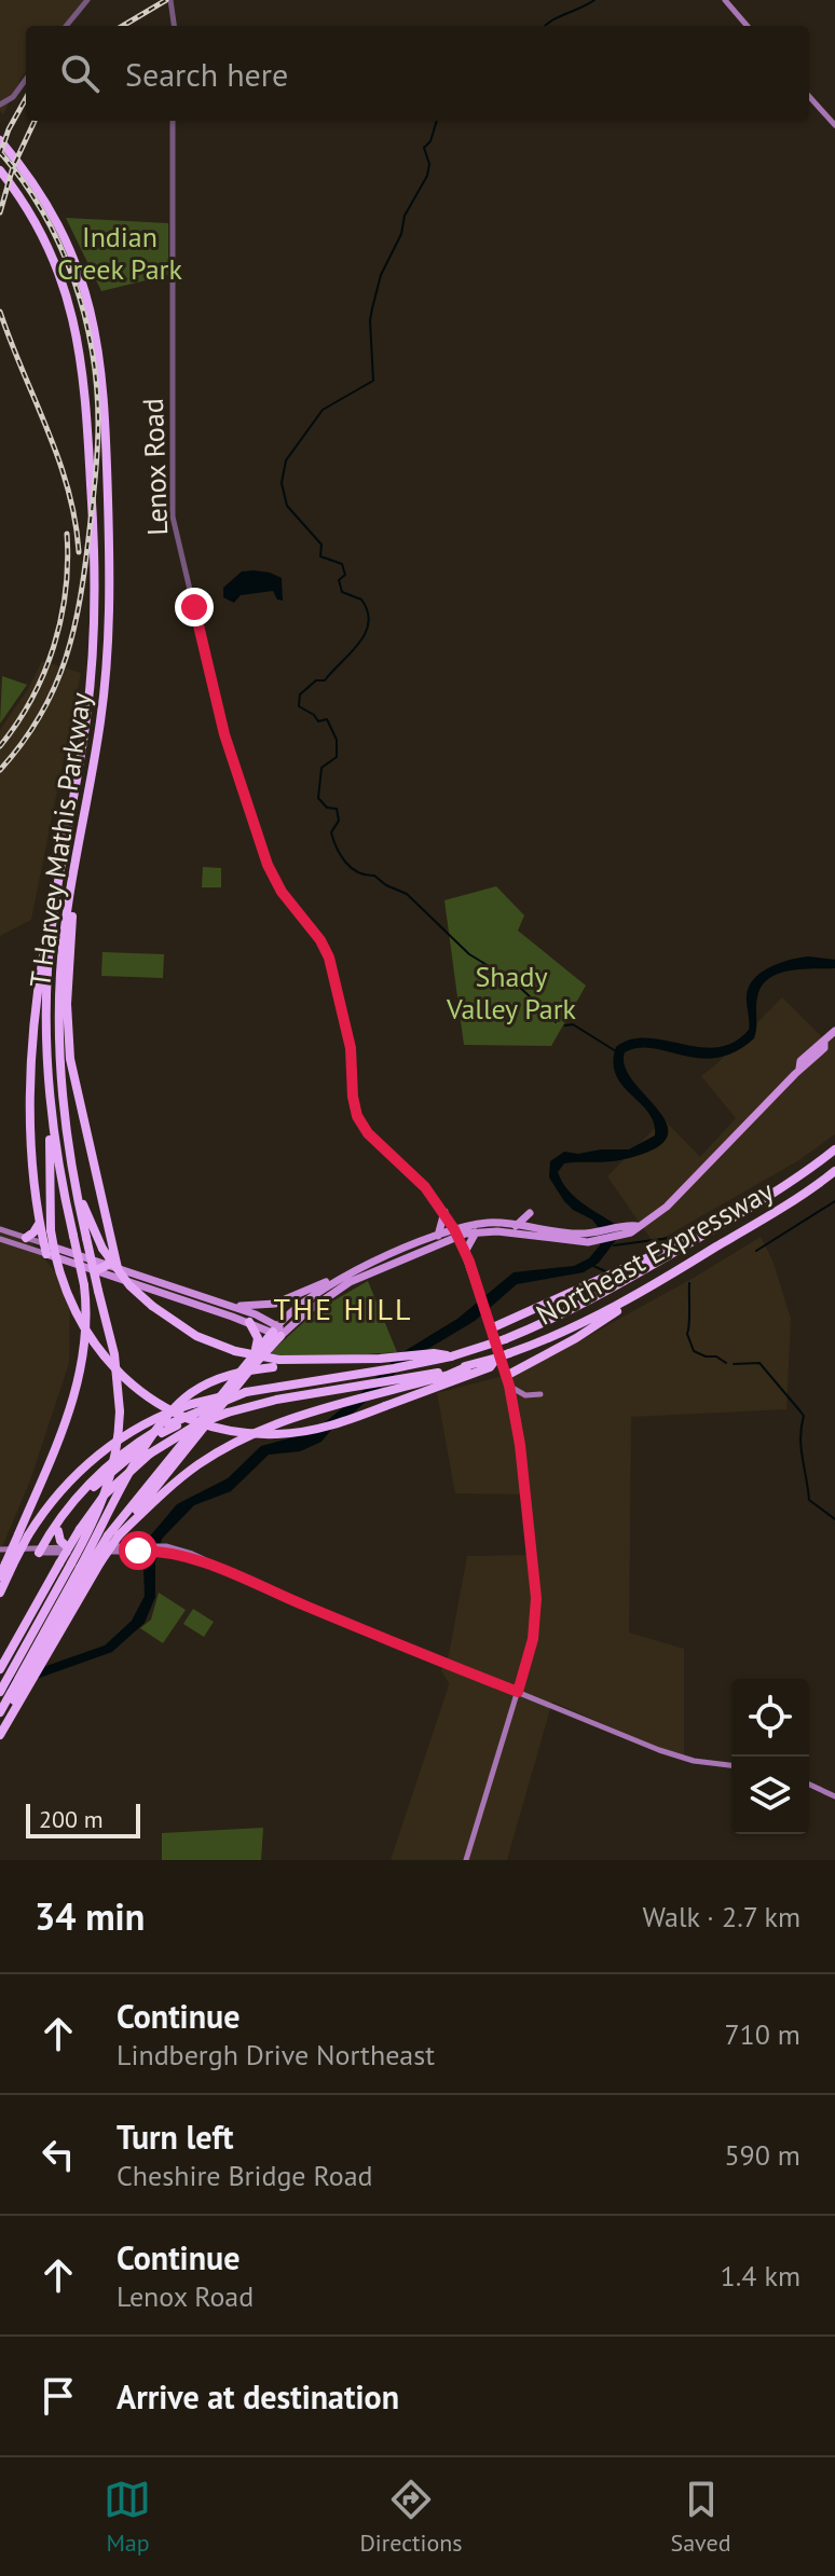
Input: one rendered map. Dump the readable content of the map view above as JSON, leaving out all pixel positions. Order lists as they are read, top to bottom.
{
  "streets": {
    "highway": ["T Harvey Mathis Parkway", "Northeast Expressway"],
    "main road": ["Lenox Road"]
  },
  "crossings": [
    ["Lenox Road", "Northeast Expressway"],
    ["T Harvey Mathis Parkway", "Northeast Expressway"]
  ],
  "districts": ["THE HILL"],
  "parks": ["Indian Creek Park", "Shady Valley Park"],
  "scale_bar": "200 m",
  "page": {
    "search": "Search here",
    "scale": "200 m",
    "heading": ["34 min", "Walk · 2.7 km"],
    "list": [
      ["Continue", "Lindbergh Drive Northeast", "710 m"],
      ["Turn left", "Cheshire Bridge Road", "590 m"],
      ["Continue", "Lenox Road", "1.4 km"],
      "Arrive at destination"
    ],
    "nav": ["Map", "Directions", "Saved"]
  }
}
